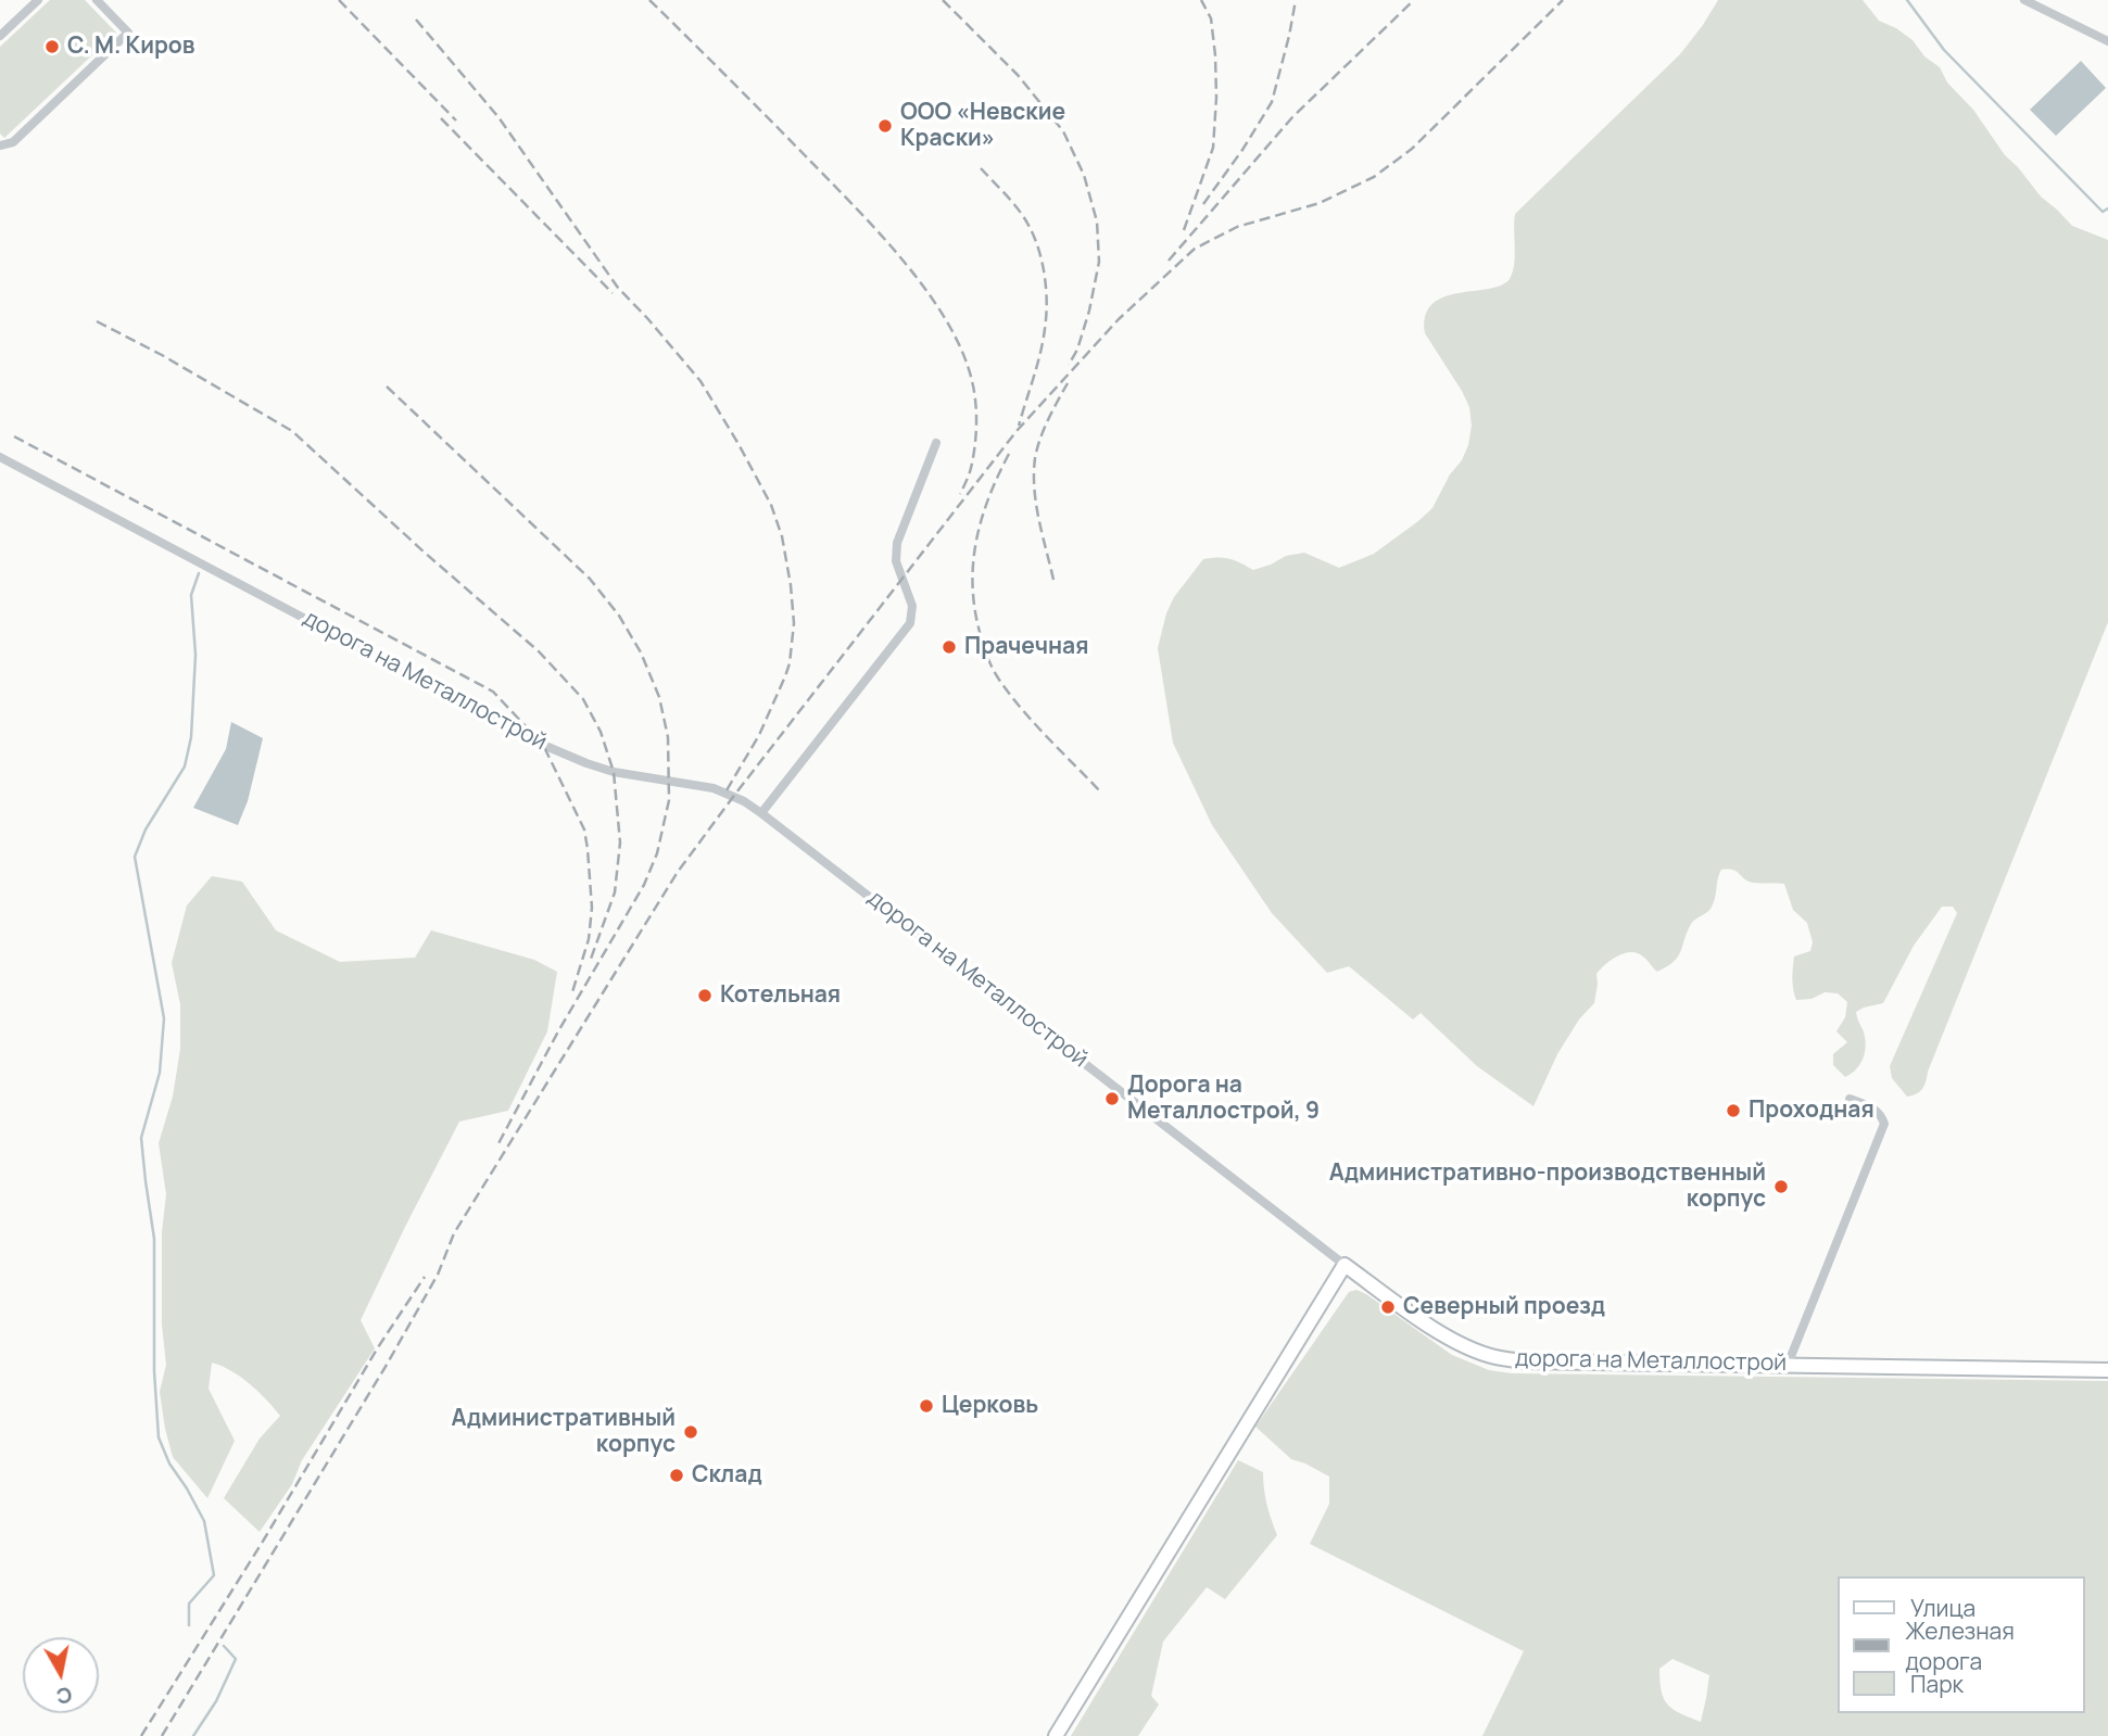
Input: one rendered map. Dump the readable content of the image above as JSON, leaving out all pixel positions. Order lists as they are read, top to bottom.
{
  "streets": {
    "street": ["дорога на Металлострой"]
  },
  "places": [
    "С. М. Киров",
    "ООО «Невские Краски»",
    "Прачечная",
    "Котельная",
    "Дорога на Металлострой, 9",
    "Проходная",
    "Административно-производственный корпус",
    "Северный проезд",
    "Церковь",
    "Административный корпус",
    "Склад"
  ],
  "legend": ["Улица", "Железная дорога", "Парк"],
  "north": "bottom"
}
